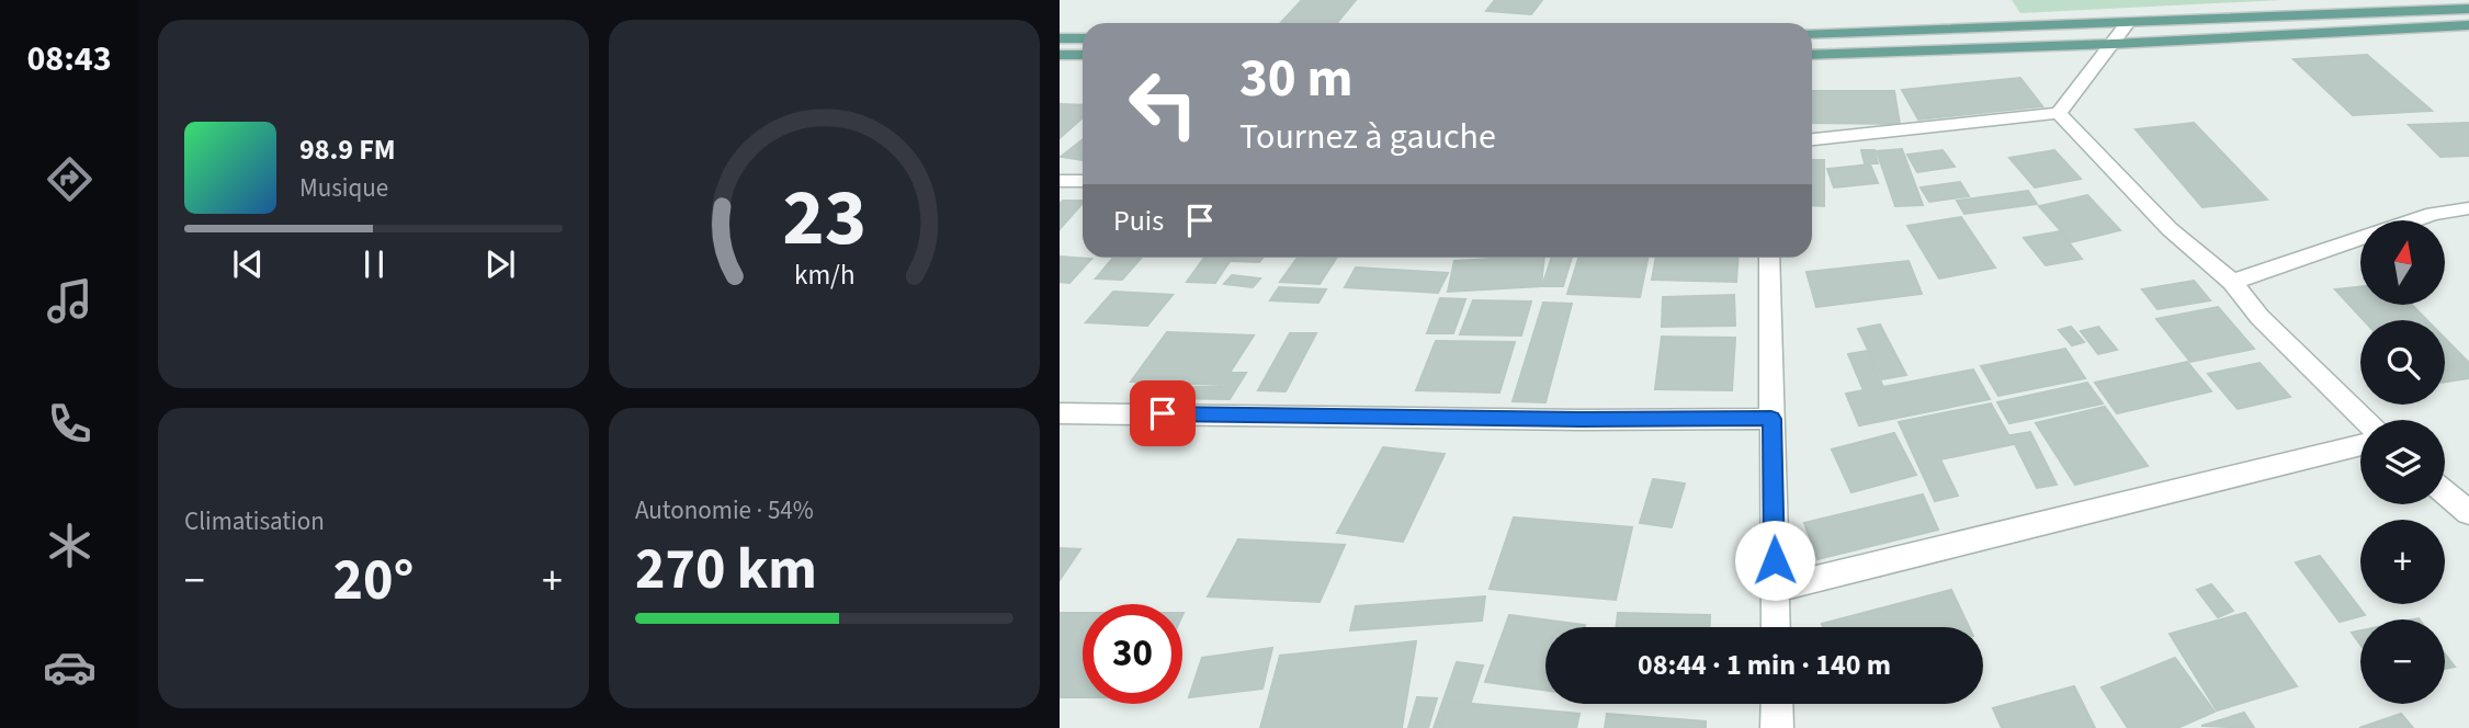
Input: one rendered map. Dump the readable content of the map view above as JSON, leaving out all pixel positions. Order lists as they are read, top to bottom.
{
  "north": "top",
  "page": {
    "tabs": "08:43",
    "turn": ["30 m", "Tournez à gauche"],
    "song": ["98.9 FM", "Musique"],
    "then": "Puis",
    "map_buttons": ["+", "−"],
    "tile": [
      "Climatisation",
      ["Autonomie · 54%", "270 km"]
    ],
    "heat": ["−", "20°", "+"],
    "limit": "30",
    "trip": "08:44 · 1 min · 140 m",
    "gauge": ["23", "km/h"]
  }
}
